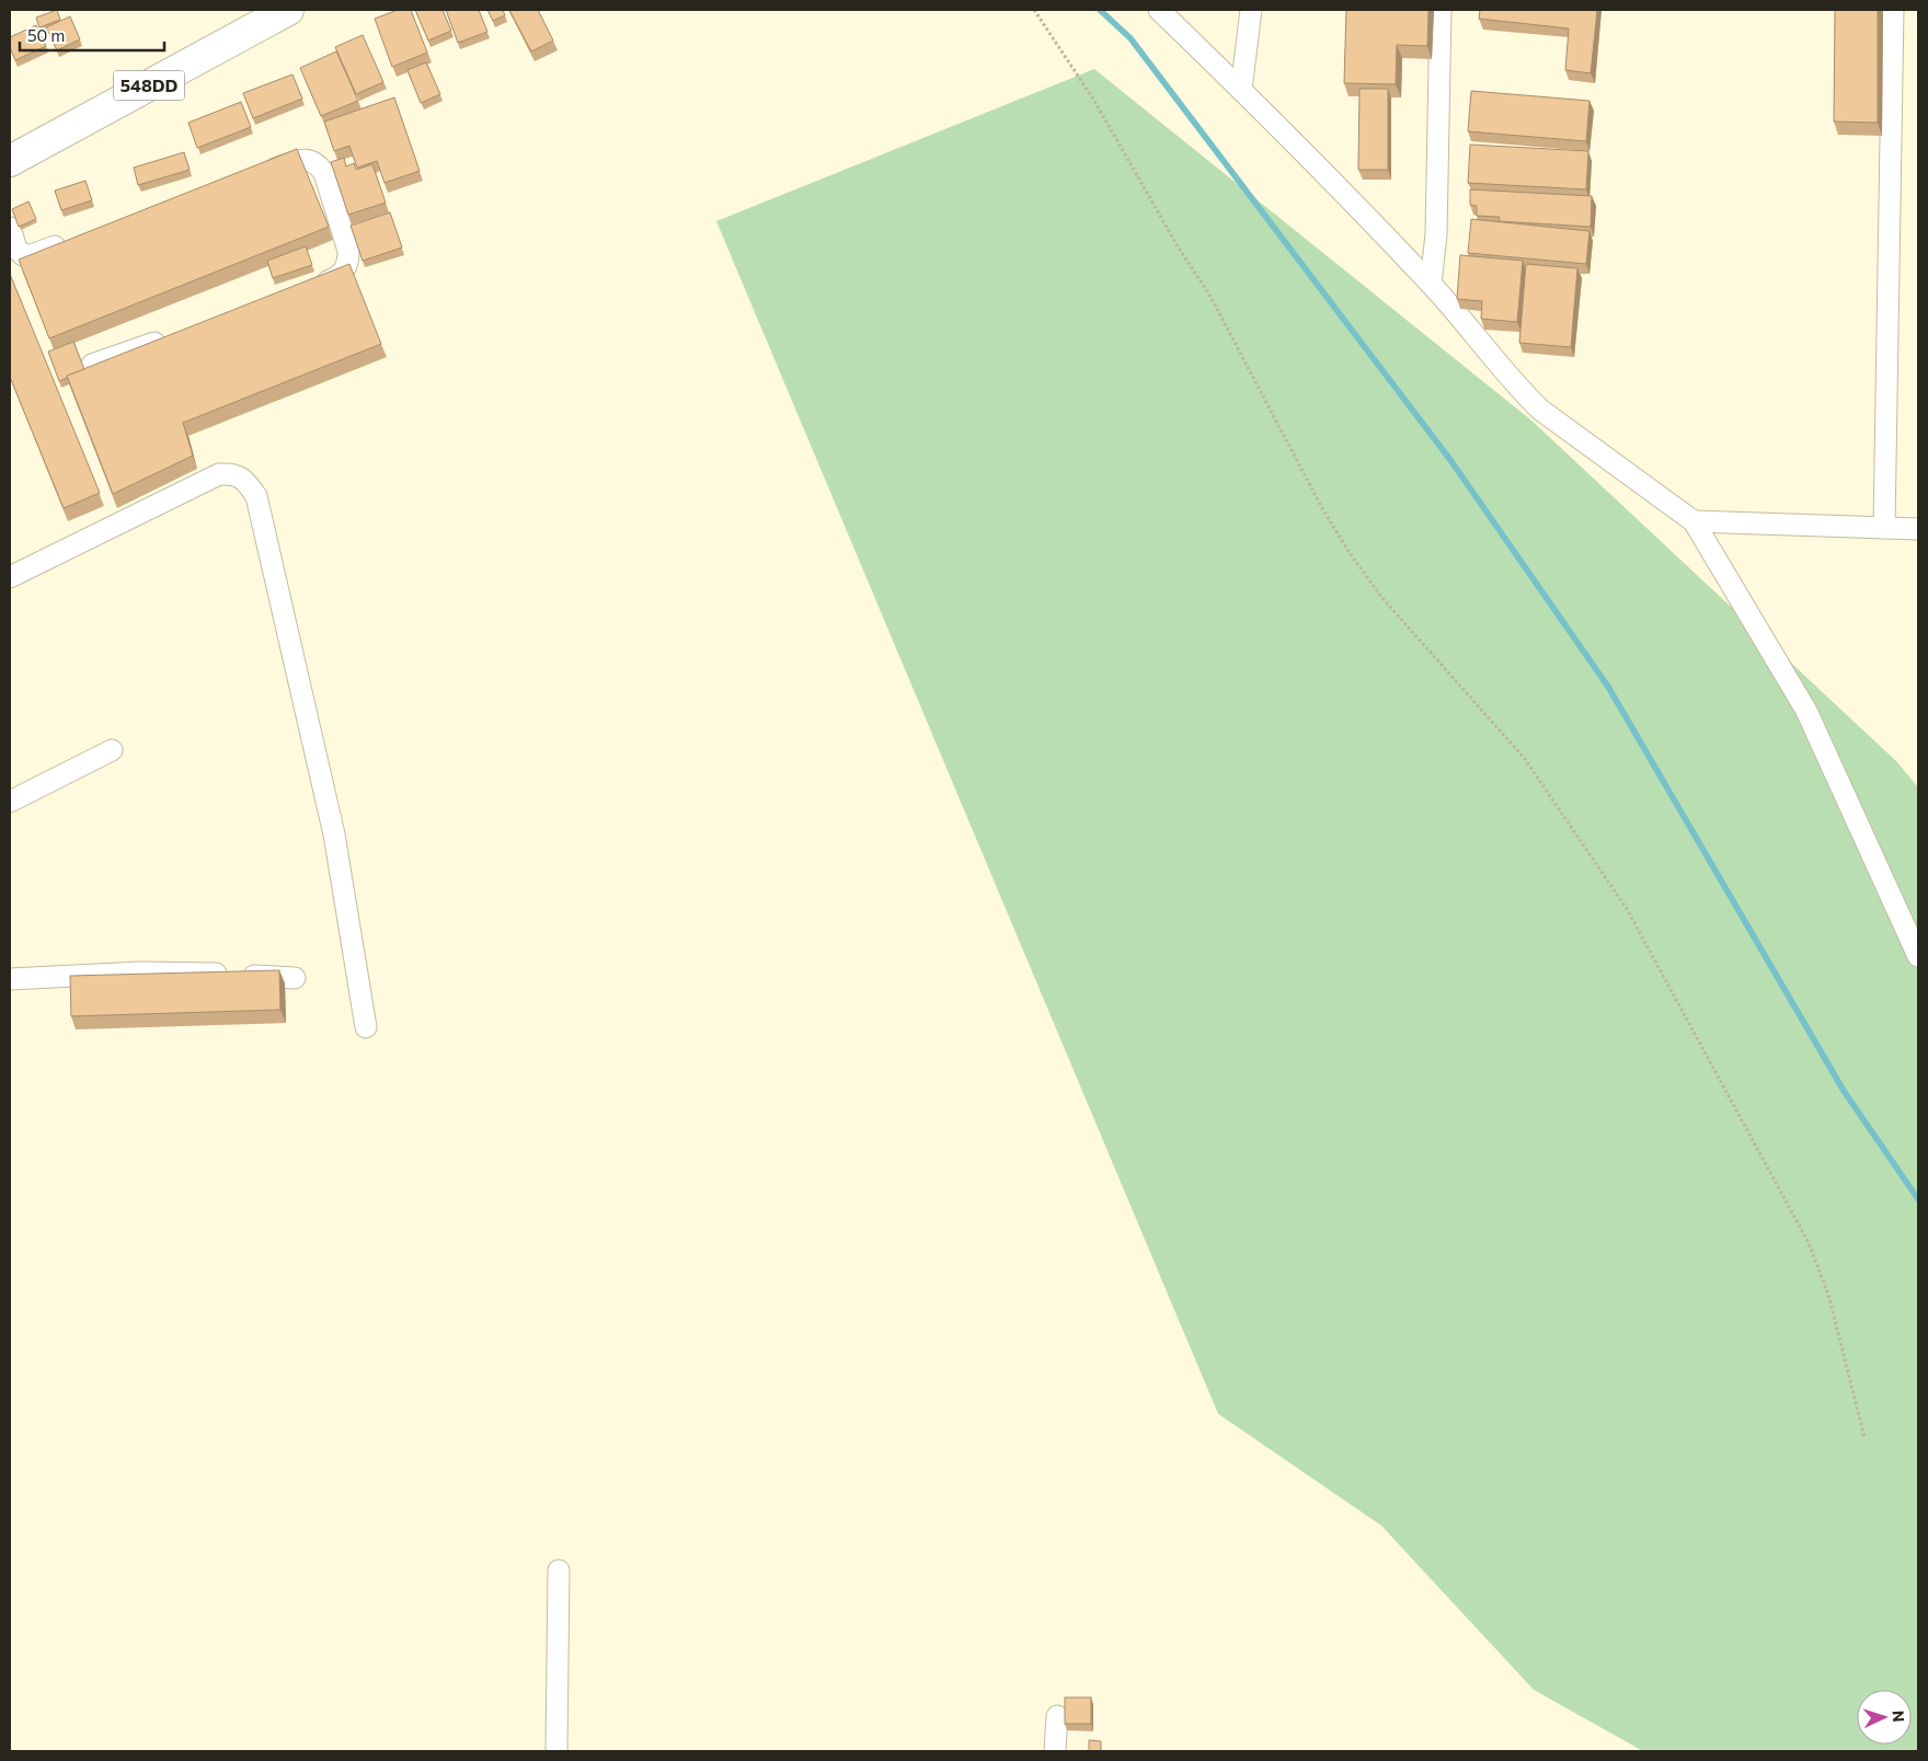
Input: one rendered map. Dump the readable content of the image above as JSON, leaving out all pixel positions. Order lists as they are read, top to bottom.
{
  "streets": {
    "highway": ["548DD"]
  },
  "scale_bar": "50 m",
  "north": "right"
}
